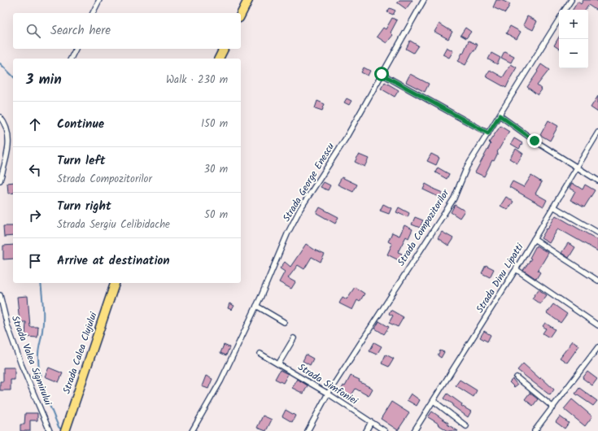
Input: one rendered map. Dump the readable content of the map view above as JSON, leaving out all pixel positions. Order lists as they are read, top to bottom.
{
  "streets": {
    "highway": ["Strada Calea Clujului"],
    "street": [
      "Strada George Enescu",
      "Strada Compozitorilor",
      "Strada Dinu Lipatti",
      "Strada Valea Sigmirului",
      "Strada Simfoniei"
    ]
  },
  "crossings": [
    ["Strada Compozitorilor", "Strada Simfoniei"]
  ],
  "page": {
    "map_buttons": ["+", "−"],
    "search": "Search here",
    "heading": ["3 min", "Walk · 230 m"],
    "list": [
      ["Continue", "150 m"],
      ["Turn left", "Strada Compozitorilor", "30 m"],
      ["Turn right", "Strada Sergiu Celibidache", "50 m"],
      "Arrive at destination"
    ]
  }
}
